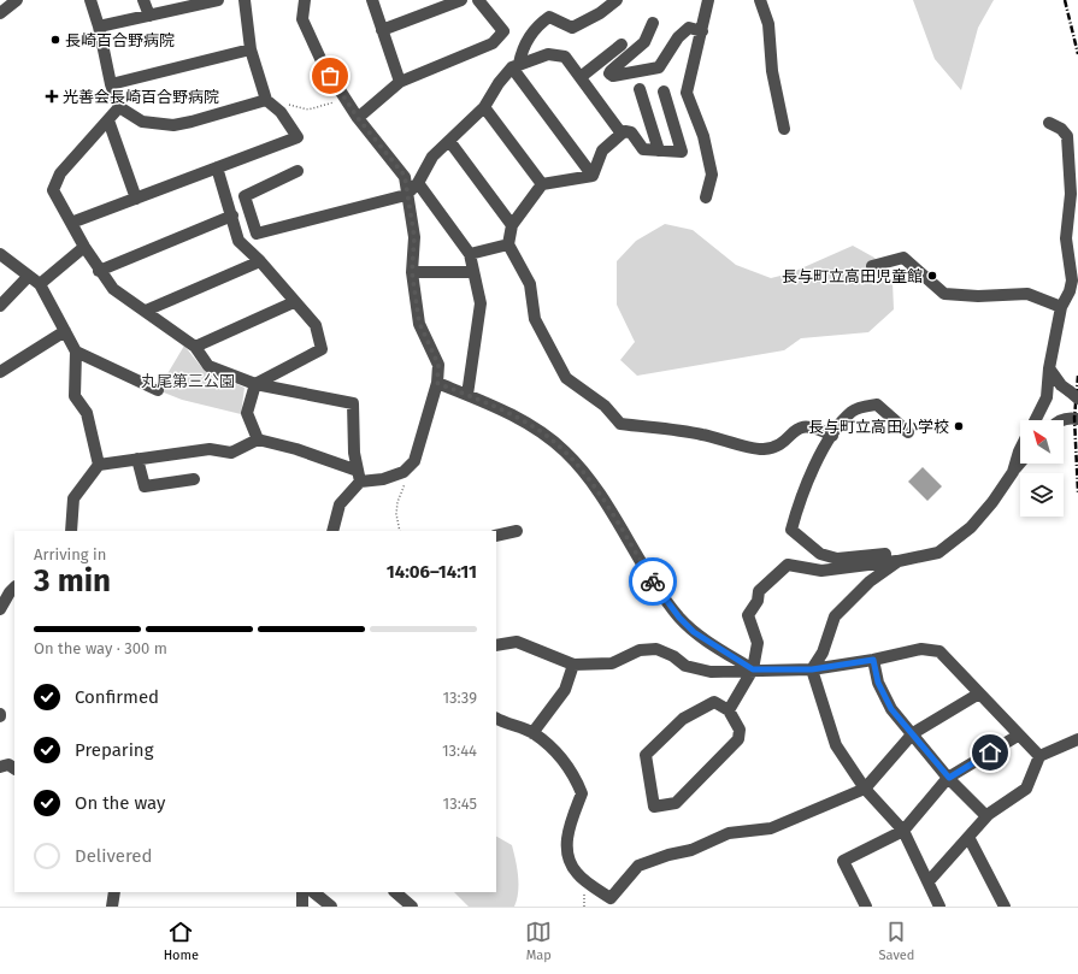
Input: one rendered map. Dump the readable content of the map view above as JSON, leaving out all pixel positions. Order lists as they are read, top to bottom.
{
  "parks": ["丸尾第三公園"],
  "places": {
    "other": ["長崎百合野病院", "長与町立高田児童館", "長与町立高田小学校"],
    "health": ["光善会長崎百合野病院"]
  },
  "north": "top left",
  "page": {
    "heading": ["3 min", "Arriving in", "14:06–14:11"],
    "bar": "On the way · 300 m",
    "list": [
      ["Confirmed", "13:39"],
      ["Preparing", "13:44"],
      ["On the way", "13:45"],
      "Delivered"
    ],
    "tabs": ["Home", "Map", "Saved"]
  }
}
